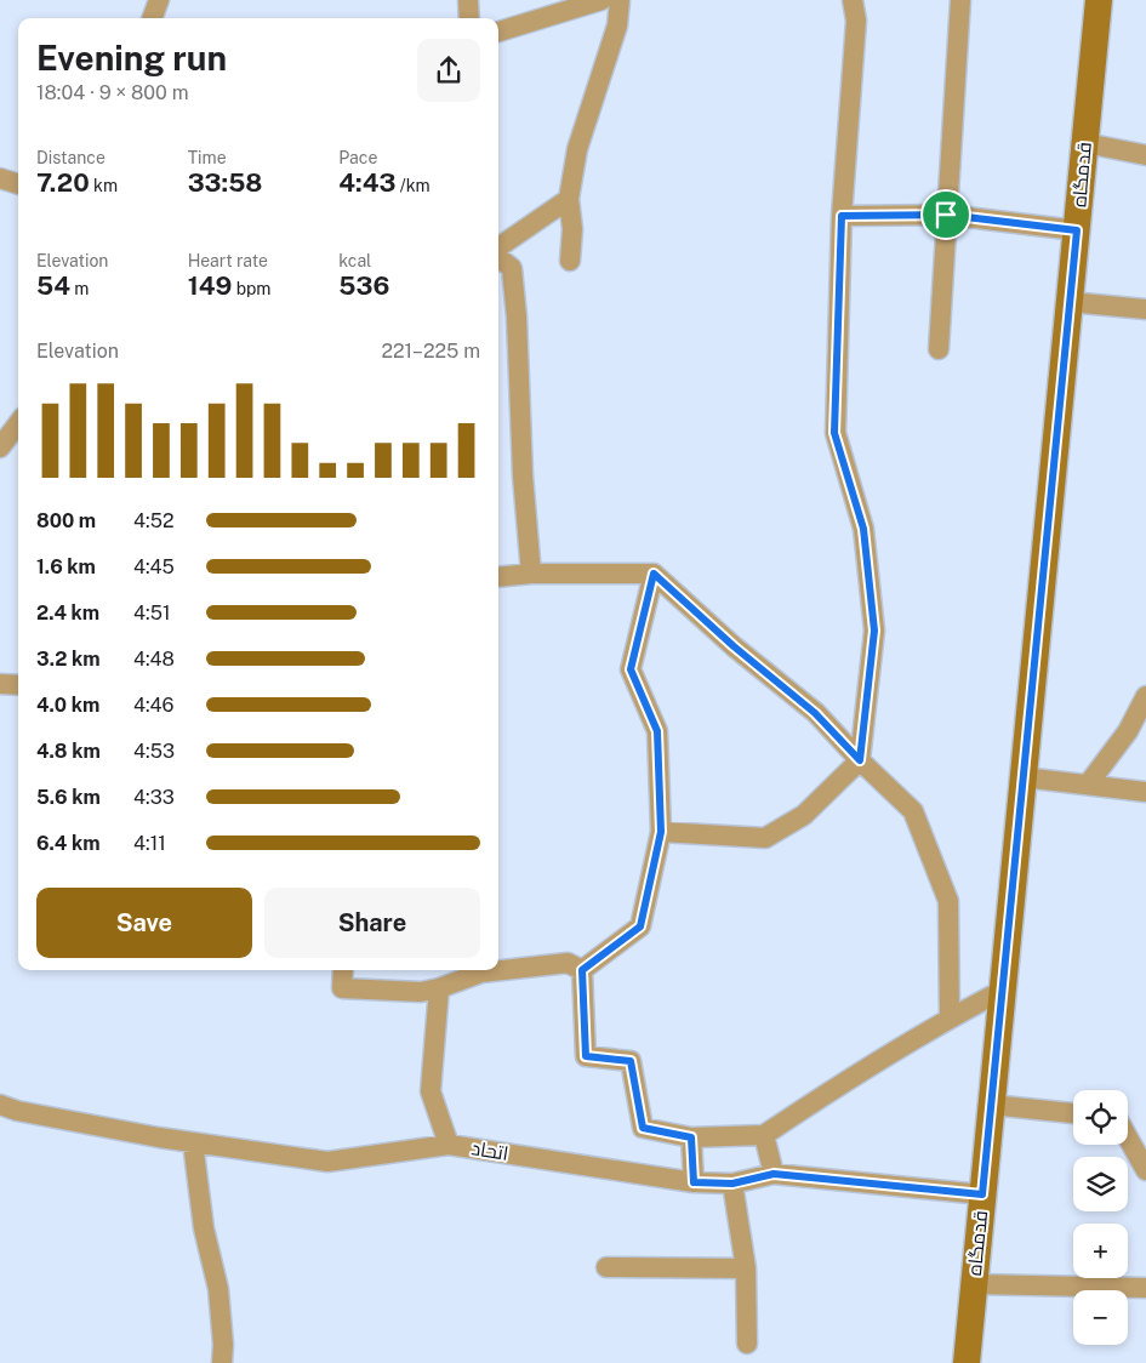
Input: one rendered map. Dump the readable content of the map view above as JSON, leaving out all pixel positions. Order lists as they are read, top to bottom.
{
  "streets": {
    "main road": ["قدمگاه"],
    "street": ["اتحاد"]
  },
  "crossings": [
    ["قدمگاه", "اتحاد"]
  ],
  "page": {
    "heading": ["Evening run", "18:04 · 9 × 800 m"],
    "stats": [
      ["Distance", "7.20 km"],
      ["Time", "33:58"],
      ["Pace", "4:43 /km"],
      ["Elevation", "54 m"],
      ["Heart rate", "149 bpm"],
      ["kcal", "536"]
    ],
    "chart": ["Elevation", "221–225 m"],
    "list": [
      {
        "name": "800 m",
        "note": "4:52"
      },
      {
        "name": "1.6 km",
        "note": "4:45"
      },
      {
        "name": "2.4 km",
        "note": "4:51"
      },
      {
        "name": "3.2 km",
        "note": "4:48"
      },
      {
        "name": "4.0 km",
        "note": "4:46"
      },
      {
        "name": "4.8 km",
        "note": "4:53"
      },
      {
        "name": "5.6 km",
        "note": "4:33"
      },
      {
        "name": "6.4 km",
        "note": "4:11"
      }
    ],
    "buttons": ["Save", "Share"],
    "map_buttons": ["+", "−"]
  }
}
